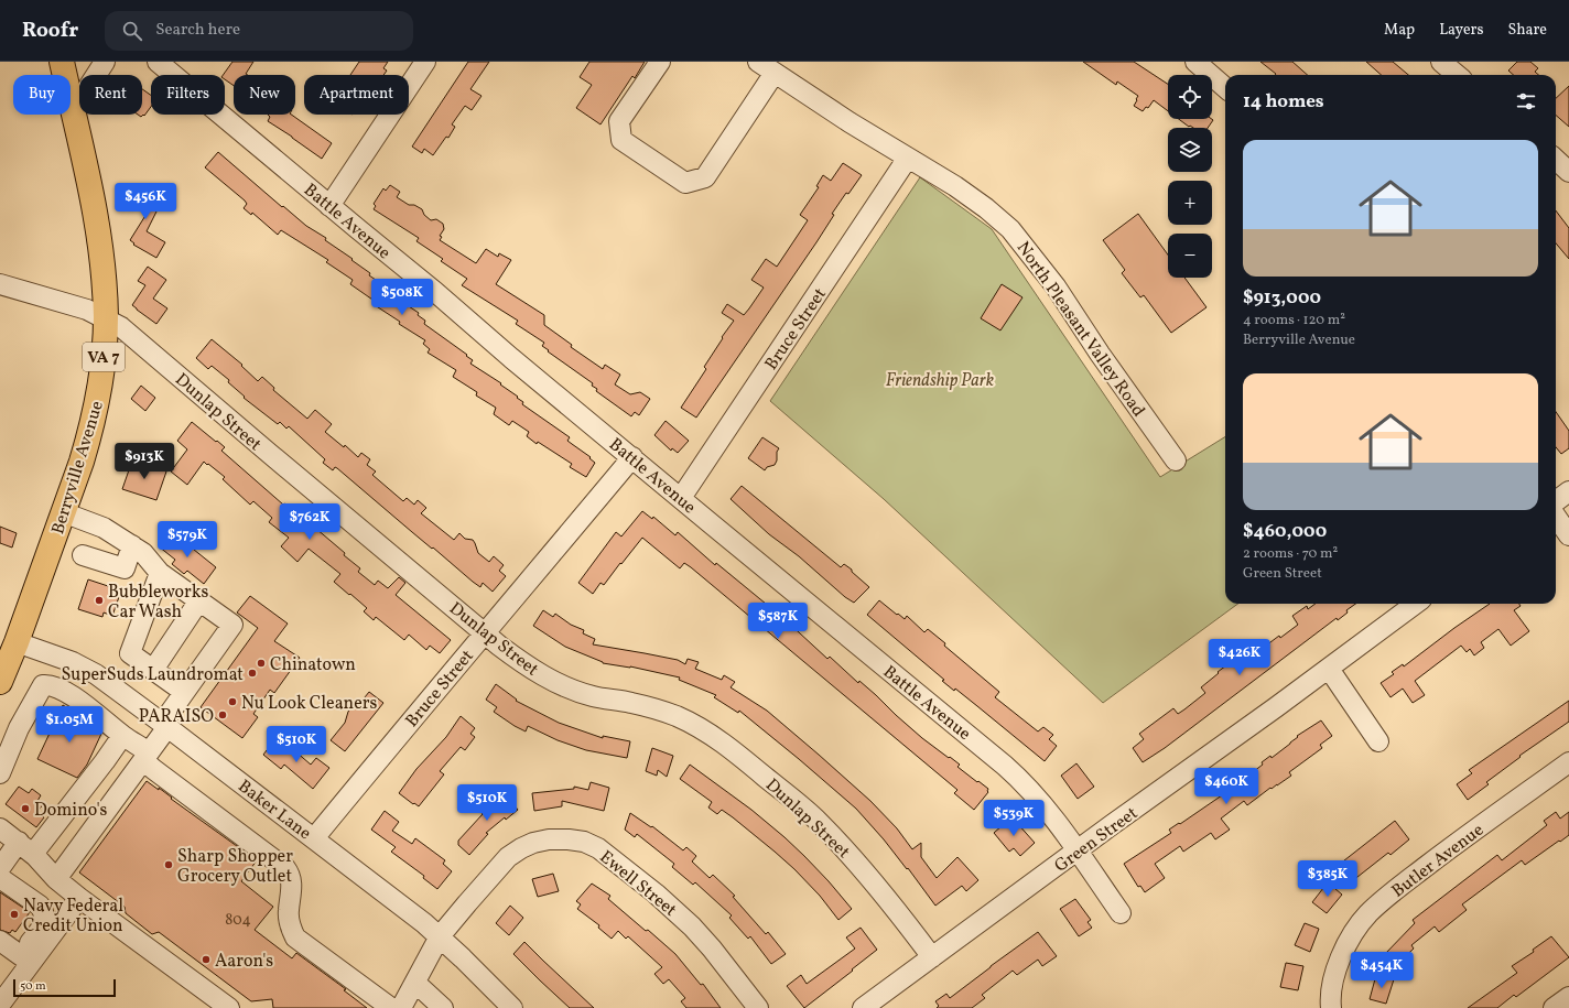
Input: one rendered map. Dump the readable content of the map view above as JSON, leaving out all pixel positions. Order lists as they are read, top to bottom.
{
  "streets": {
    "main road": ["VA 7", "Berryville Avenue"],
    "street": [
      "Battle Avenue",
      "Bruce Street",
      "North Pleasant Valley Road",
      "Dunlap Street",
      "Baker Lane",
      "Green Street",
      "Butler Avenue",
      "Ewell Street"
    ]
  },
  "crossings": [
    ["Battle Avenue", "Bruce Street"],
    ["Battle Avenue", "Green Street"],
    ["Bruce Street", "North Pleasant Valley Road"],
    ["Bruce Street", "Dunlap Street"],
    ["Bruce Street", "Baker Lane"],
    ["Dunlap Street", "Berryville Avenue"],
    ["Dunlap Street", "Green Street"],
    ["Berryville Avenue", "Baker Lane"],
    ["Baker Lane", "Ewell Street"]
  ],
  "parks": ["Friendship Park"],
  "places": [
    "Bubbleworks Car Wash",
    "Chinatown",
    "SuperSuds Laundromat",
    "Nu Look Cleaners",
    "PARAISO",
    "Domino's",
    "Sharp Shopper Grocery Outlet",
    "Navy Federal Credit Union",
    "Aaron's"
  ],
  "house_numbers": ["804"],
  "scale_bar": "50 m",
  "page": {
    "header": "Roofr",
    "search": "Search here",
    "nav": ["Map", "Layers", "Share"],
    "map_buttons": ["+", "−"],
    "chip": [
      "Buy",
      "Rent",
      "Filters",
      "New",
      "Apartment"
    ],
    "heading": "14 homes",
    "list": [
      {
        "name": "$913,000",
        "note": "4 rooms · 120 m² · Berryville Avenue"
      },
      {
        "name": "$460,000",
        "note": "2 rooms · 70 m² · Green Street"
      }
    ],
    "price": [
      "$456K",
      "$508K",
      "$913K",
      "$762K",
      "$579K",
      "$587K",
      "$426K",
      "$1.05M",
      "$510K",
      "$460K",
      "$510K",
      "$539K",
      "$385K",
      "$454K"
    ],
    "scale": "50 m"
  }
}
